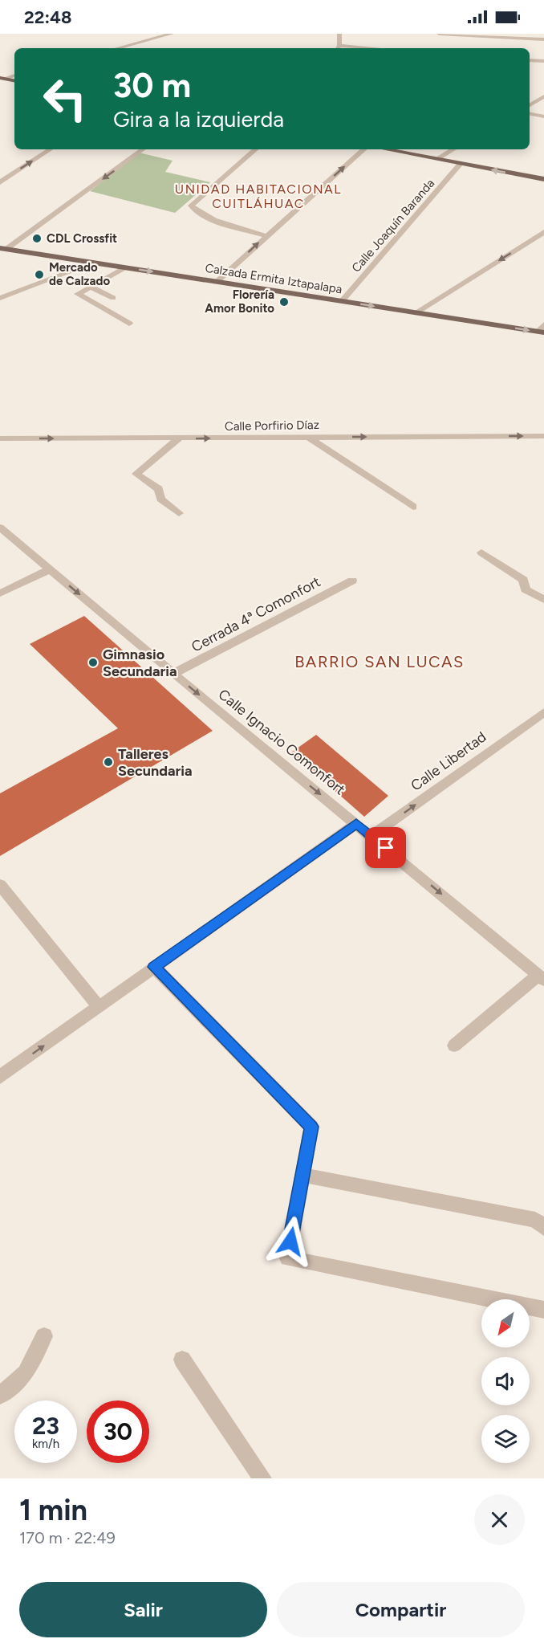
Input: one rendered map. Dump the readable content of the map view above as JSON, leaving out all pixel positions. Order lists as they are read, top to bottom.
{
  "streets": {
    "main road": ["Calzada Ermita Iztapalapa"],
    "street": [
      "Calle Joaquín Baranda",
      "Calle Porfirio Díaz",
      "Cerrada 4ª Comonfort",
      "Calle Ignacio Comonfort",
      "Calle Libertad"
    ]
  },
  "crossings": [
    ["Calle Joaquín Baranda", "Calzada Ermita Iztapalapa"],
    ["Cerrada 4ª Comonfort", "Calle Ignacio Comonfort"],
    ["Calle Ignacio Comonfort", "Calle Libertad"]
  ],
  "one_way": [
    "Calzada Ermita Iztapalapa",
    "Calle Porfirio Díaz",
    "Calle Ignacio Comonfort",
    "Calle Libertad"
  ],
  "districts": ["UNIDAD HABITACIONAL CUITLÁHUAC", "BARRIO SAN LUCAS"],
  "places": [
    "CDL Crossfit",
    "Mercado de Calzado",
    "Florería Amor Bonito",
    "Gimnasio Secundaria",
    "Talleres Secundaria"
  ],
  "north": "bottom left",
  "page": {
    "status": "22:48",
    "turn": ["30 m", "Gira a la izquierda"],
    "speed": "23 km/h",
    "limit": "30",
    "heading": ["1 min", "170 m · 22:49"],
    "buttons": ["Salir", "Compartir"]
  }
}
